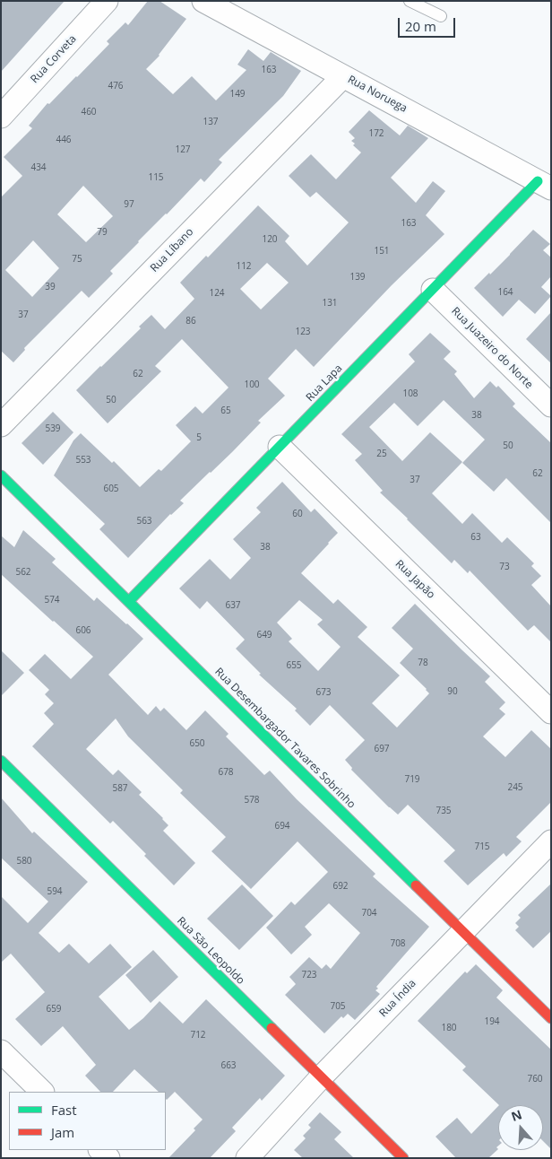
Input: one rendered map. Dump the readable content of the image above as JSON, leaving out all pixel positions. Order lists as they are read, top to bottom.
{
  "streets": {
    "street": [
      "Rua Corveta",
      "Rua Noruega",
      "Rua Líbano",
      "Rua Juazeiro do Norte",
      "Rua Lapa",
      "Rua Japão",
      "Rua Desembargador Tavares Sobrinho",
      "Rua São Leopoldo",
      "Rua Índia"
    ]
  },
  "crossings": [
    ["Rua Noruega", "Rua Líbano"],
    ["Rua Noruega", "Rua Lapa"],
    ["Rua Juazeiro do Norte", "Rua Lapa"],
    ["Rua Lapa", "Rua Japão"],
    ["Rua Lapa", "Rua Desembargador Tavares Sobrinho"],
    ["Rua Desembargador Tavares Sobrinho", "Rua Índia"],
    ["Rua São Leopoldo", "Rua Índia"]
  ],
  "house_numbers": [
    "163",
    "476",
    "149",
    "460",
    "137",
    "172",
    "446",
    "127",
    "434",
    "115",
    "97",
    "163",
    "79",
    "120",
    "151",
    "75",
    "112",
    "139",
    "39",
    "164",
    "124",
    "131",
    "37",
    "86",
    "123",
    "62",
    "100",
    "108",
    "50",
    "65",
    "38",
    "539",
    "5",
    "50",
    "25",
    "553",
    "62",
    "37",
    "605",
    "60",
    "563",
    "63",
    "38",
    "73",
    "562",
    "574",
    "637",
    "606",
    "649",
    "78",
    "655",
    "90",
    "673",
    "650",
    "697",
    "678",
    "719",
    "245",
    "587",
    "578",
    "735",
    "694",
    "715",
    "580",
    "692",
    "594",
    "704",
    "708",
    "723",
    "705",
    "659",
    "194",
    "180",
    "712",
    "663",
    "760"
  ],
  "legend": ["Fast", "Jam"],
  "scale_bar": "20 m",
  "north": "top"
}
